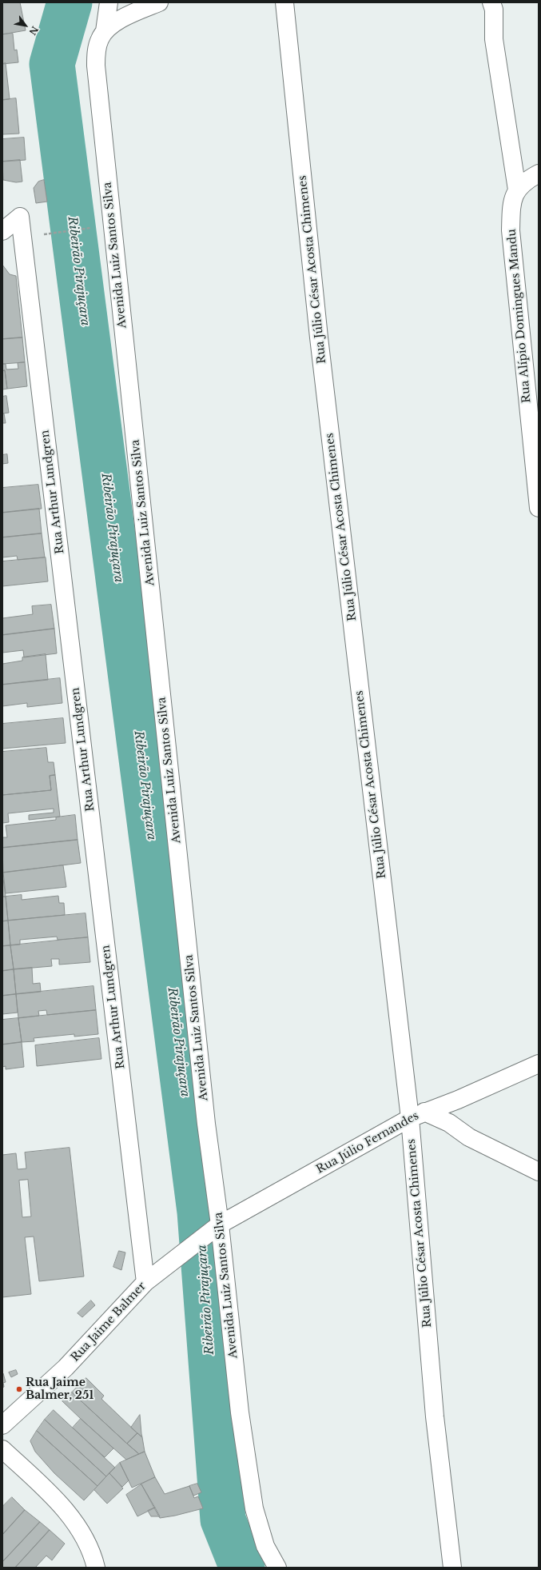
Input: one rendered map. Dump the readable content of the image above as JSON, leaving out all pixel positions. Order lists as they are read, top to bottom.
{
  "streets": {
    "street": [
      "Avenida Luiz Santos Silva",
      "Rua Júlio César Acosta Chimenes",
      "Rua Alípio Domingues Mandu",
      "Rua Arthur Lundgren",
      "Rua Júlio Fernandes",
      "Rua Jaime Balmer"
    ]
  },
  "crossings": [
    ["Avenida Luiz Santos Silva", "Rua Júlio Fernandes"],
    ["Avenida Luiz Santos Silva", "Rua Jaime Balmer"],
    ["Rua Júlio César Acosta Chimenes", "Rua Júlio Fernandes"],
    ["Rua Arthur Lundgren", "Rua Jaime Balmer"],
    ["Rua Júlio Fernandes", "Rua Jaime Balmer"]
  ],
  "water": ["Ribeirão Pirajuçara"],
  "places": ["Rua Jaime Balmer, 251"],
  "north": "bottom right"
}
